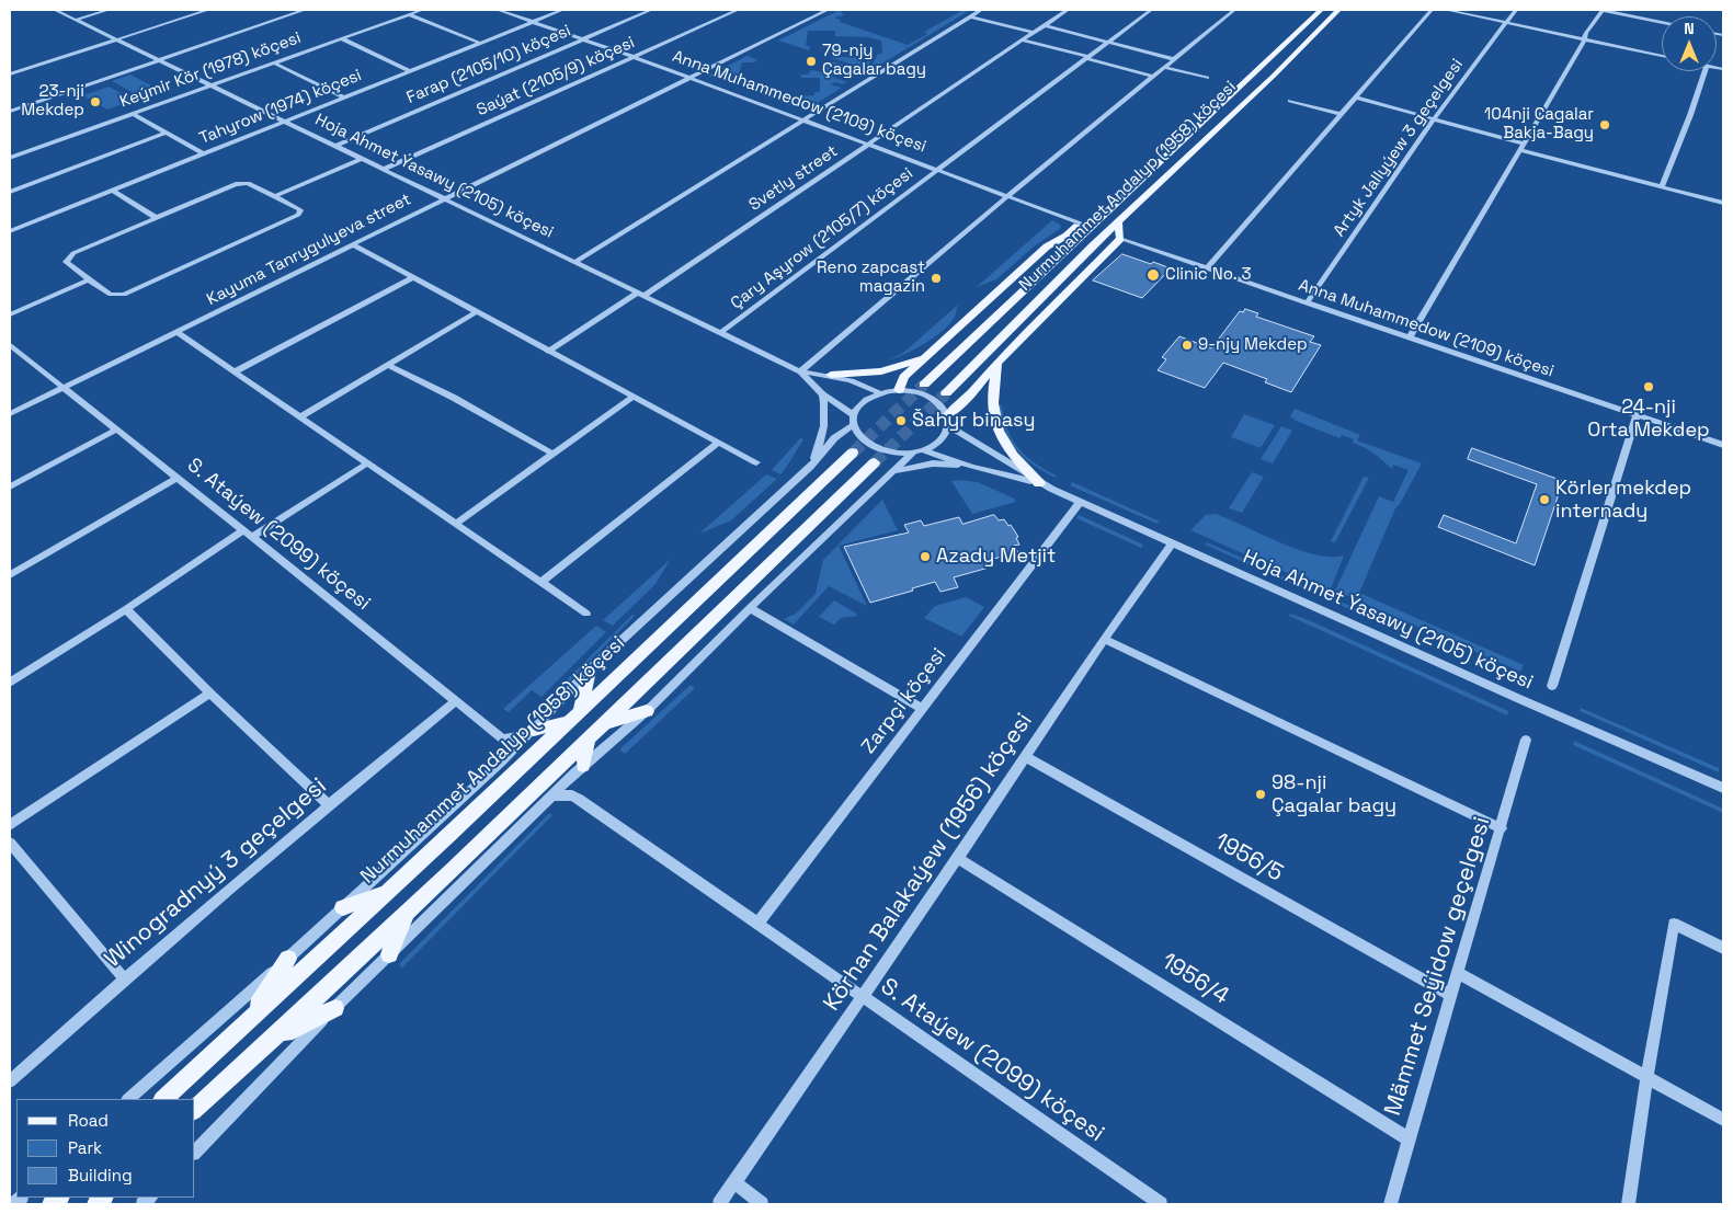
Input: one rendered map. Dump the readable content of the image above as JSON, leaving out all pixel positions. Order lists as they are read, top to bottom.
{
  "streets": {
    "main road": ["Nurmuhammet Andalyp (1958) köçesi"],
    "street": [
      "Farap (2105/10) köçesi",
      "Keýmir Kör (1978) köçesi",
      "Saýat (2105/9) köçesi",
      "Anna Muhammedow (2109) köçesi",
      "Tahyrow (1974) köçesi",
      "Artyk Jallyýew 3 geçelgesi",
      "Hoja Ahmet Ýasawy (2105) köçesi",
      "Svetly street",
      "Çary Aşyrow (2105/7) köçesi",
      "Kayuma Tanrygulyeva street",
      "S. Ataýew (2099) köçesi",
      "Zarpçi köçesi",
      "1956/5",
      "Körhan Balakaýew (1956) köçesi",
      "Winogradnyý 3 geçelgesi",
      "Mämmet Seýidow geçelgesi",
      "1956/4"
    ]
  },
  "crossings": [
    ["Farap (2105/10) köçesi", "Anna Muhammedow (2109) köçesi"],
    ["Farap (2105/10) köçesi", "Hoja Ahmet Ýasawy (2105) köçesi"],
    ["Keýmir Kör (1978) köçesi", "Hoja Ahmet Ýasawy (2105) köçesi"],
    ["Saýat (2105/9) köçesi", "Anna Muhammedow (2109) köçesi"],
    ["Saýat (2105/9) köçesi", "Hoja Ahmet Ýasawy (2105) köçesi"],
    ["Anna Muhammedow (2109) köçesi", "Tahyrow (1974) köçesi"],
    ["Anna Muhammedow (2109) köçesi", "Artyk Jallyýew 3 geçelgesi"],
    ["Anna Muhammedow (2109) köçesi", "Svetly street"],
    ["Anna Muhammedow (2109) köçesi", "Nurmuhammet Andalyp (1958) köçesi"],
    ["Anna Muhammedow (2109) köçesi", "Çary Aşyrow (2105/7) köçesi"],
    ["Anna Muhammedow (2109) köçesi", "Kayuma Tanrygulyeva street"],
    ["Tahyrow (1974) köçesi", "Hoja Ahmet Ýasawy (2105) köçesi"],
    ["Hoja Ahmet Ýasawy (2105) köçesi", "Svetly street"],
    ["Hoja Ahmet Ýasawy (2105) köçesi", "Nurmuhammet Andalyp (1958) köçesi"],
    ["Hoja Ahmet Ýasawy (2105) köçesi", "Çary Aşyrow (2105/7) köçesi"],
    ["Hoja Ahmet Ýasawy (2105) köçesi", "Kayuma Tanrygulyeva street"],
    ["Hoja Ahmet Ýasawy (2105) köçesi", "Zarpçi köçesi"],
    ["Hoja Ahmet Ýasawy (2105) köçesi", "Körhan Balakaýew (1956) köçesi"],
    ["Nurmuhammet Andalyp (1958) köçesi", "S. Ataýew (2099) köçesi"],
    ["Kayuma Tanrygulyeva street", "S. Ataýew (2099) köçesi"],
    ["S. Ataýew (2099) köçesi", "Zarpçi köçesi"],
    ["S. Ataýew (2099) köçesi", "Körhan Balakaýew (1956) köçesi"],
    ["S. Ataýew (2099) köçesi", "Winogradnyý 3 geçelgesi"],
    ["1956/5", "Körhan Balakaýew (1956) köçesi"],
    ["1956/5", "Mämmet Seýidow geçelgesi"],
    ["Körhan Balakaýew (1956) köçesi", "1956/4"],
    ["Mämmet Seýidow geçelgesi", "1956/4"]
  ],
  "places": [
    "79-njy Çagalar bagy",
    "23-nji Mekdep",
    "104nji Cagalar Bakja-Bagy",
    "Clinic No. 3",
    "Reno zapcast magazin",
    "9-njy Mekdep",
    "24-nji Orta Mekdep",
    "Šahyr binasy",
    "Körler mekdep internady",
    "Azady Metjit",
    "98-nji Çagalar bagy"
  ],
  "legend": ["Road", "Park", "Building"],
  "north": "top"
}
